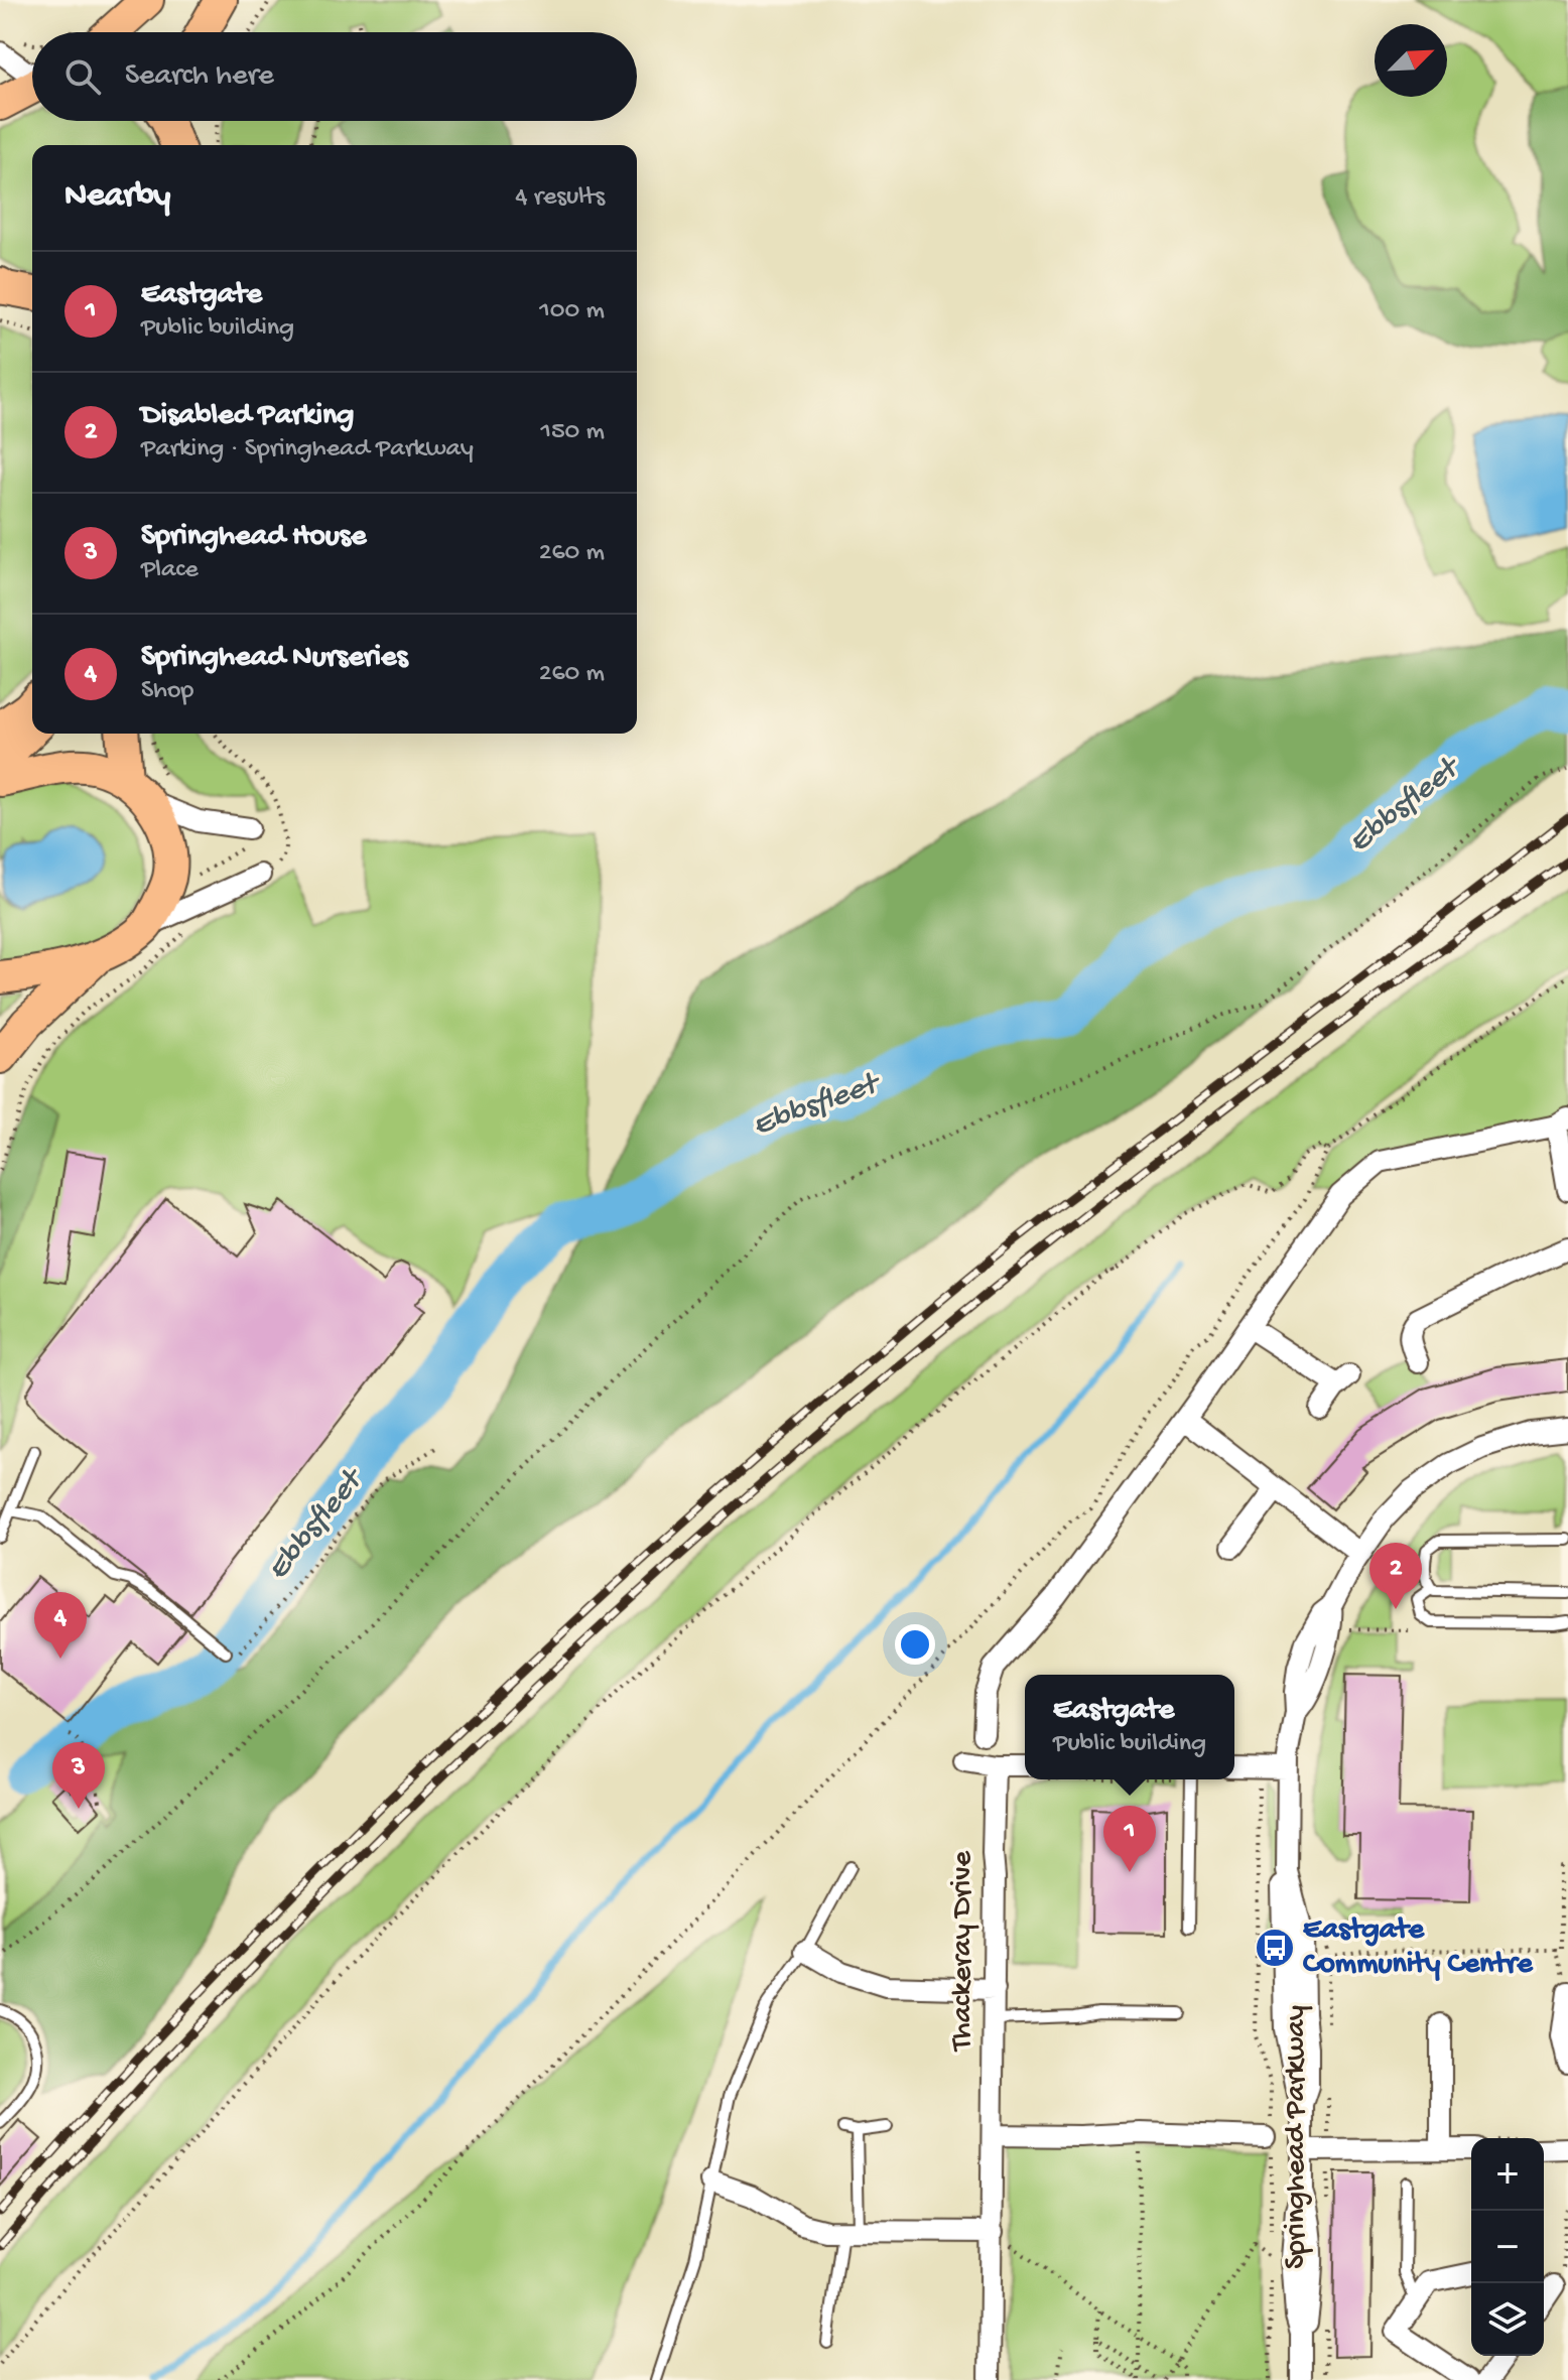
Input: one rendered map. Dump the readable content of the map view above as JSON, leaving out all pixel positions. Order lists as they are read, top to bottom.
{
  "streets": {
    "street": ["Thackeray Drive", "Springhead Parkway"]
  },
  "water": ["Ebbsfleet"],
  "places": {
    "bus stop": ["Eastgate Community Centre"]
  },
  "north": "top right",
  "page": {
    "search": "Search here",
    "heading": ["Nearby", "4 results"],
    "list": [
      {
        "mark": "1",
        "name": "Eastgate",
        "note": "Public building",
        "value": "100 m"
      },
      {
        "mark": "2",
        "name": "Disabled Parking",
        "note": "Parking · Springhead Parkway",
        "value": "150 m"
      },
      {
        "mark": "3",
        "name": "Springhead House",
        "note": "Place",
        "value": "260 m"
      },
      {
        "mark": "4",
        "name": "Springhead Nurseries",
        "note": "Shop",
        "value": "260 m"
      }
    ],
    "pins": [
      "2",
      "4",
      "3",
      "1"
    ],
    "popup": ["Eastgate", "Public building"],
    "map_buttons": ["+", "−"]
  }
}
